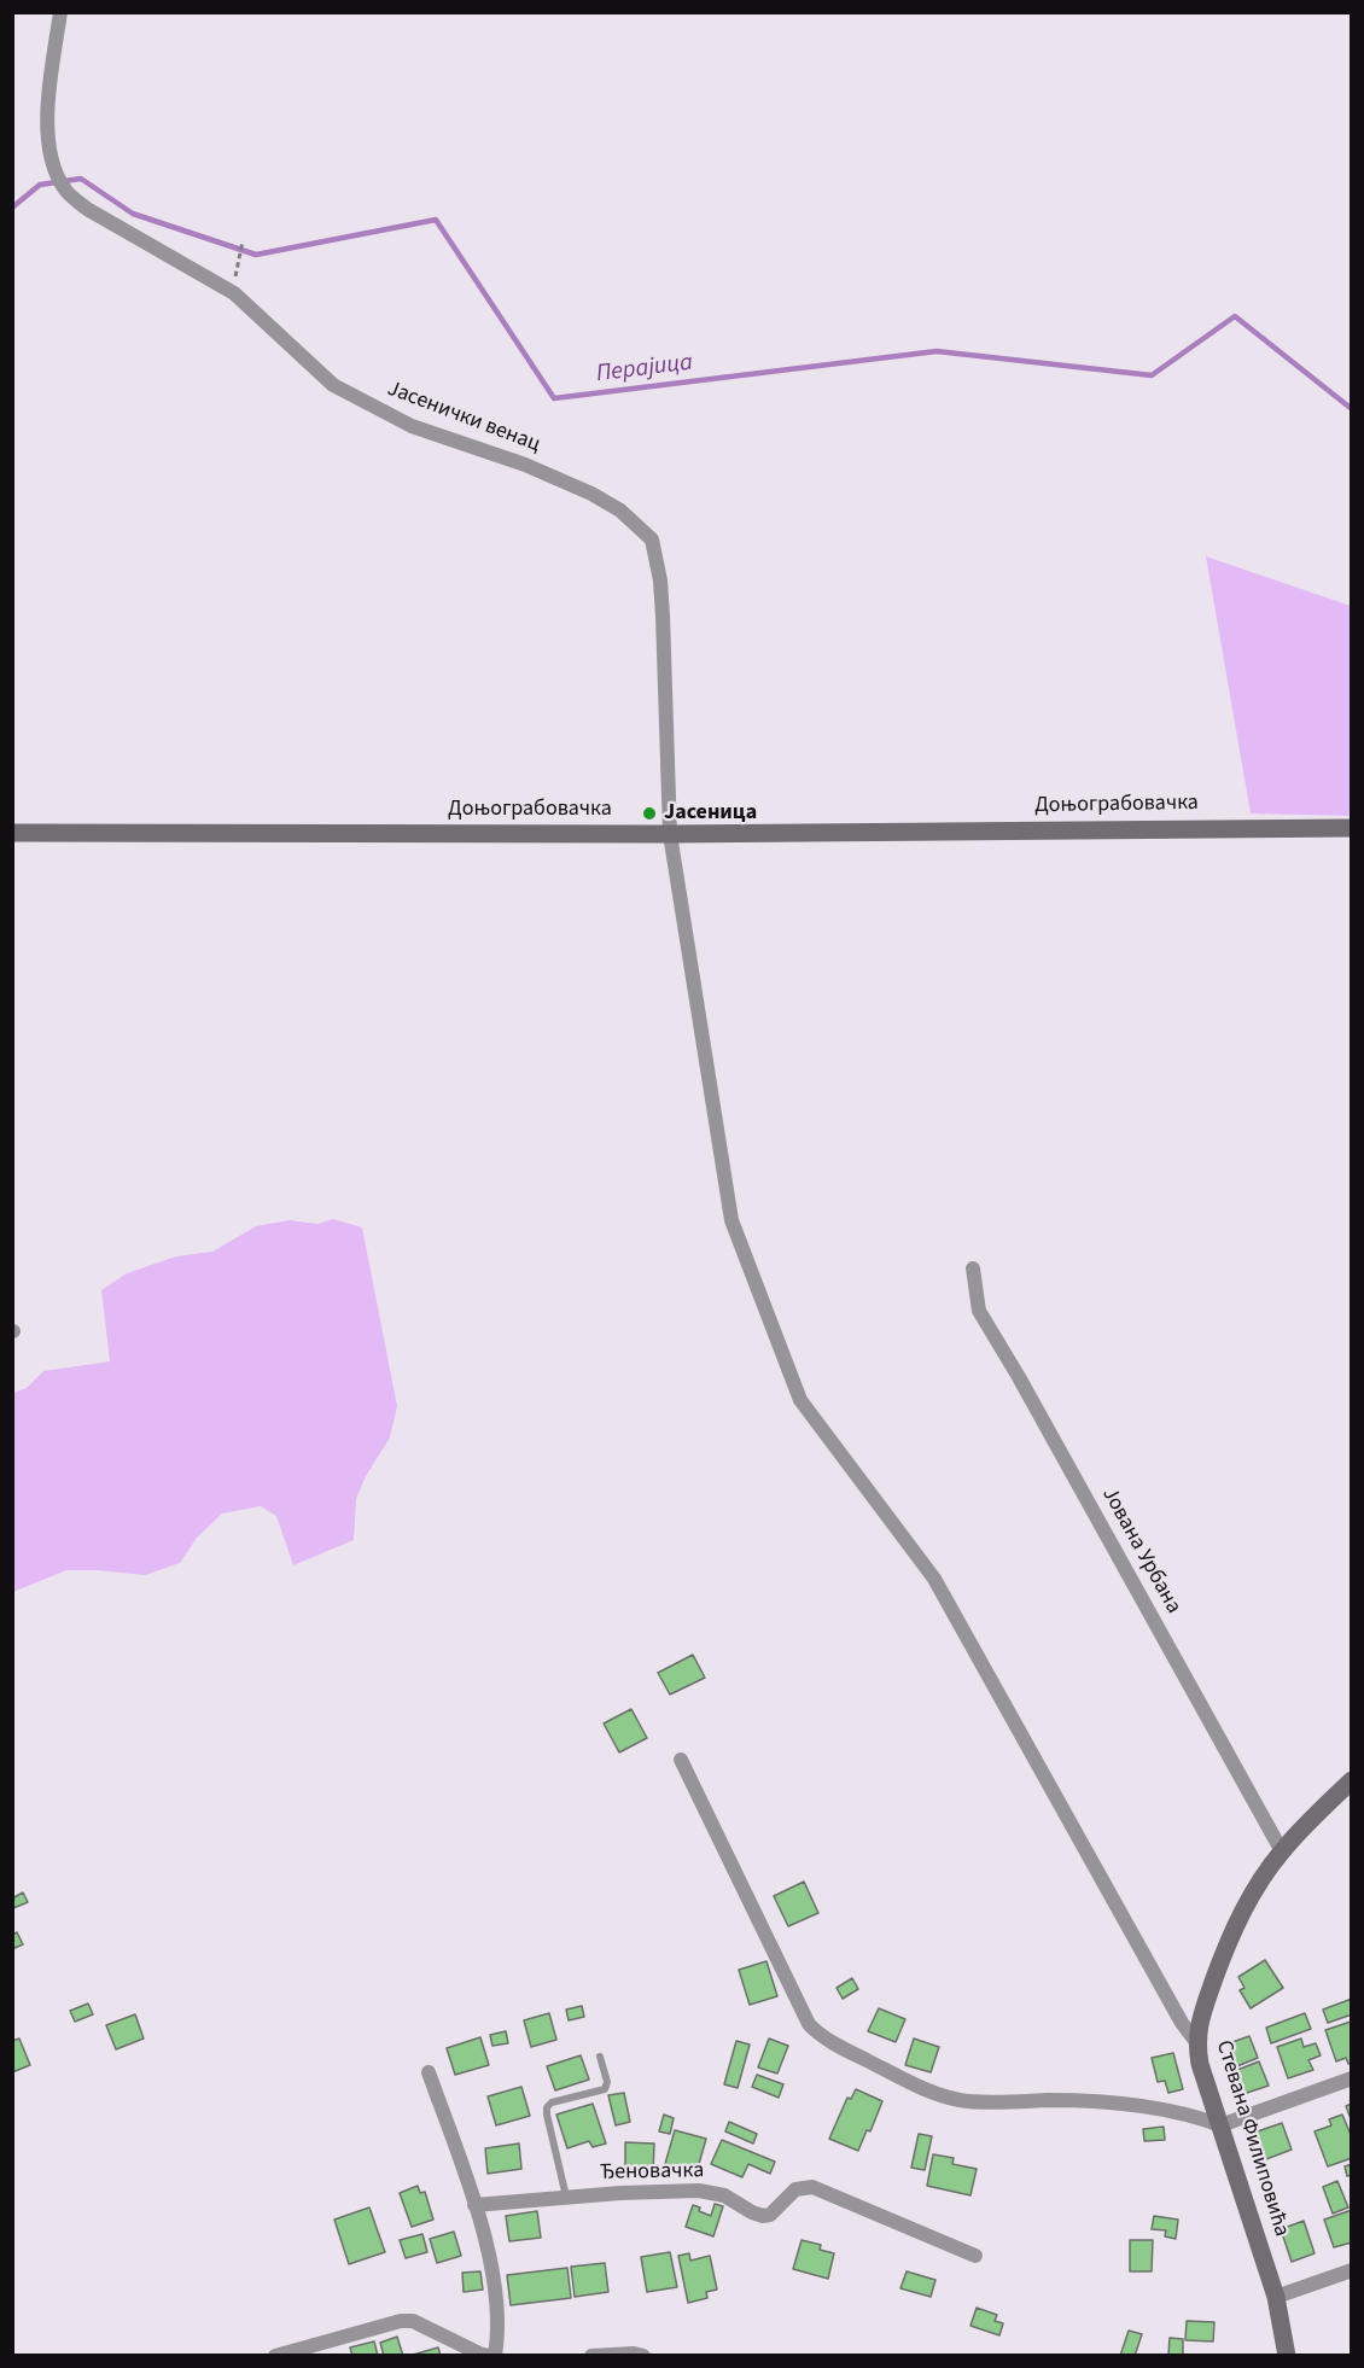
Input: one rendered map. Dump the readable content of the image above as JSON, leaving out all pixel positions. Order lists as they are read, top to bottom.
{
  "streets": {
    "street": [
      "Јасенички венац",
      "Доњограбовачка",
      "Јована Урбана",
      "Стевана Филиповића",
      "Ђеновачка"
    ]
  },
  "crossings": [
    ["Јасенички венац", "Доњограбовачка"],
    ["Јасенички венац", "Стевана Филиповића"],
    ["Јована Урбана", "Стевана Филиповића"]
  ],
  "water": ["Перајица"],
  "places": ["Јасеница"]
}
